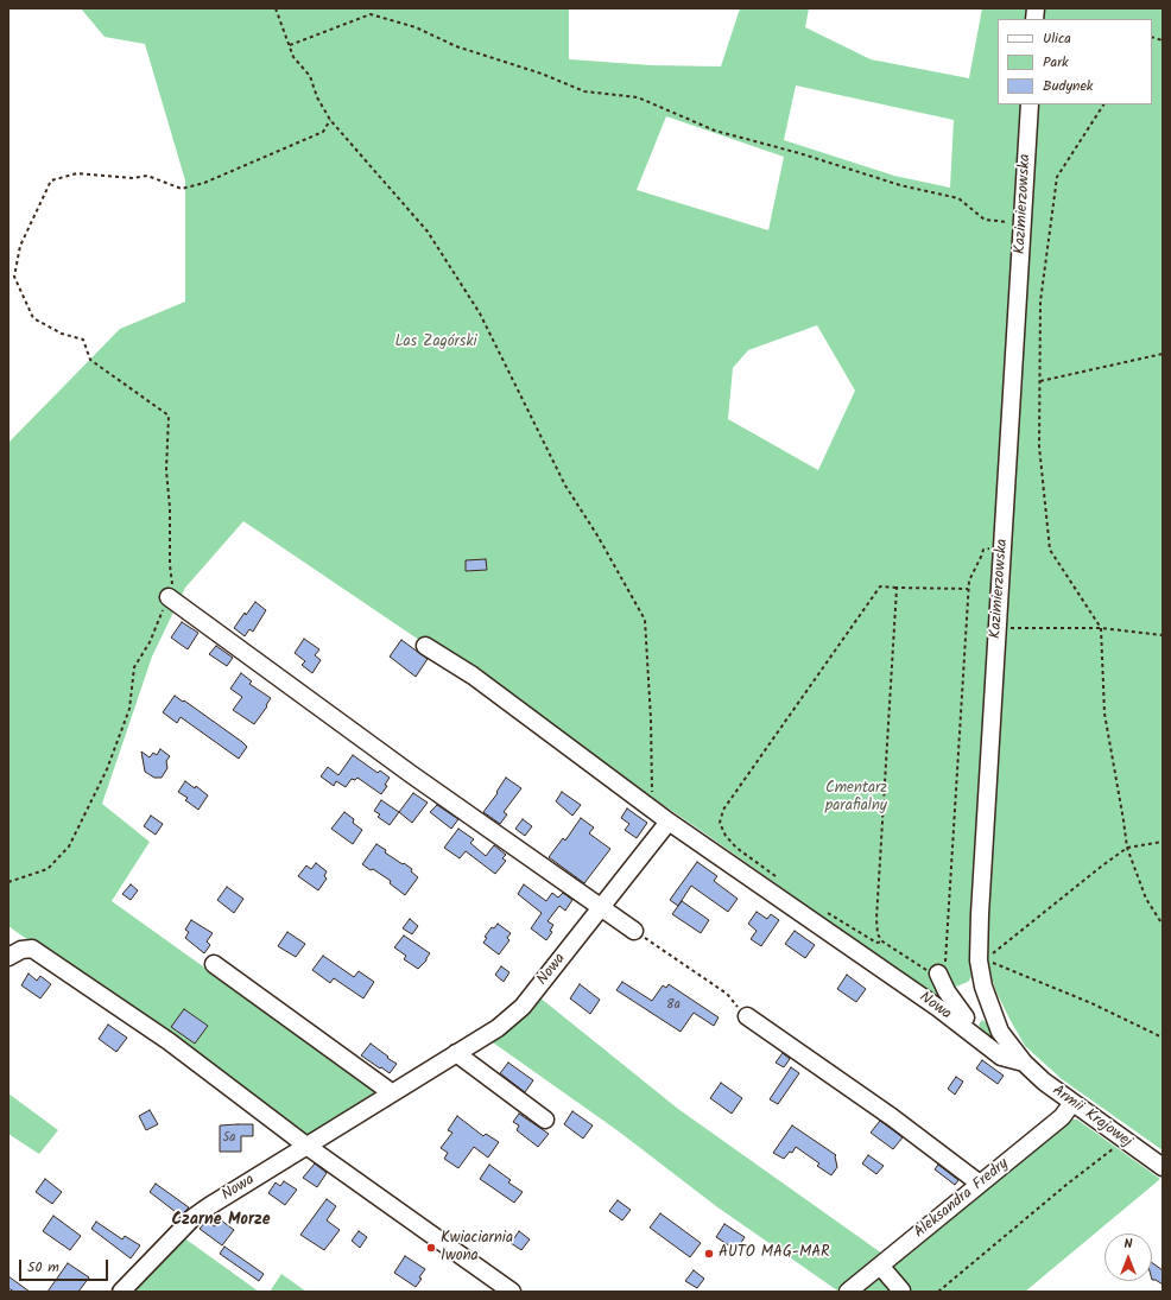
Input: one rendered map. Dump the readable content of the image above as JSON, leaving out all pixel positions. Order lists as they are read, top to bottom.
{
  "streets": {
    "street": [
      "Kazimierzowska",
      "Nowa",
      "Armii Krajowej",
      "Aleksandra Fredry"
    ]
  },
  "crossings": [
    ["Kazimierzowska", "Nowa"],
    ["Kazimierzowska", "Armii Krajowej"],
    ["Nowa", "Armii Krajowej"],
    ["Armii Krajowej", "Aleksandra Fredry"]
  ],
  "districts": ["Czarne Morze"],
  "parks": ["Las Zagórski", "Cmentarz parafialny"],
  "places": ["Kwiaciarnia Iwona", "AUTO MAG-MAR"],
  "house_numbers": ["8a", "5a"],
  "legend": ["Ulica", "Park", "Budynek"],
  "scale_bar": "50 m",
  "north": "top"
}
